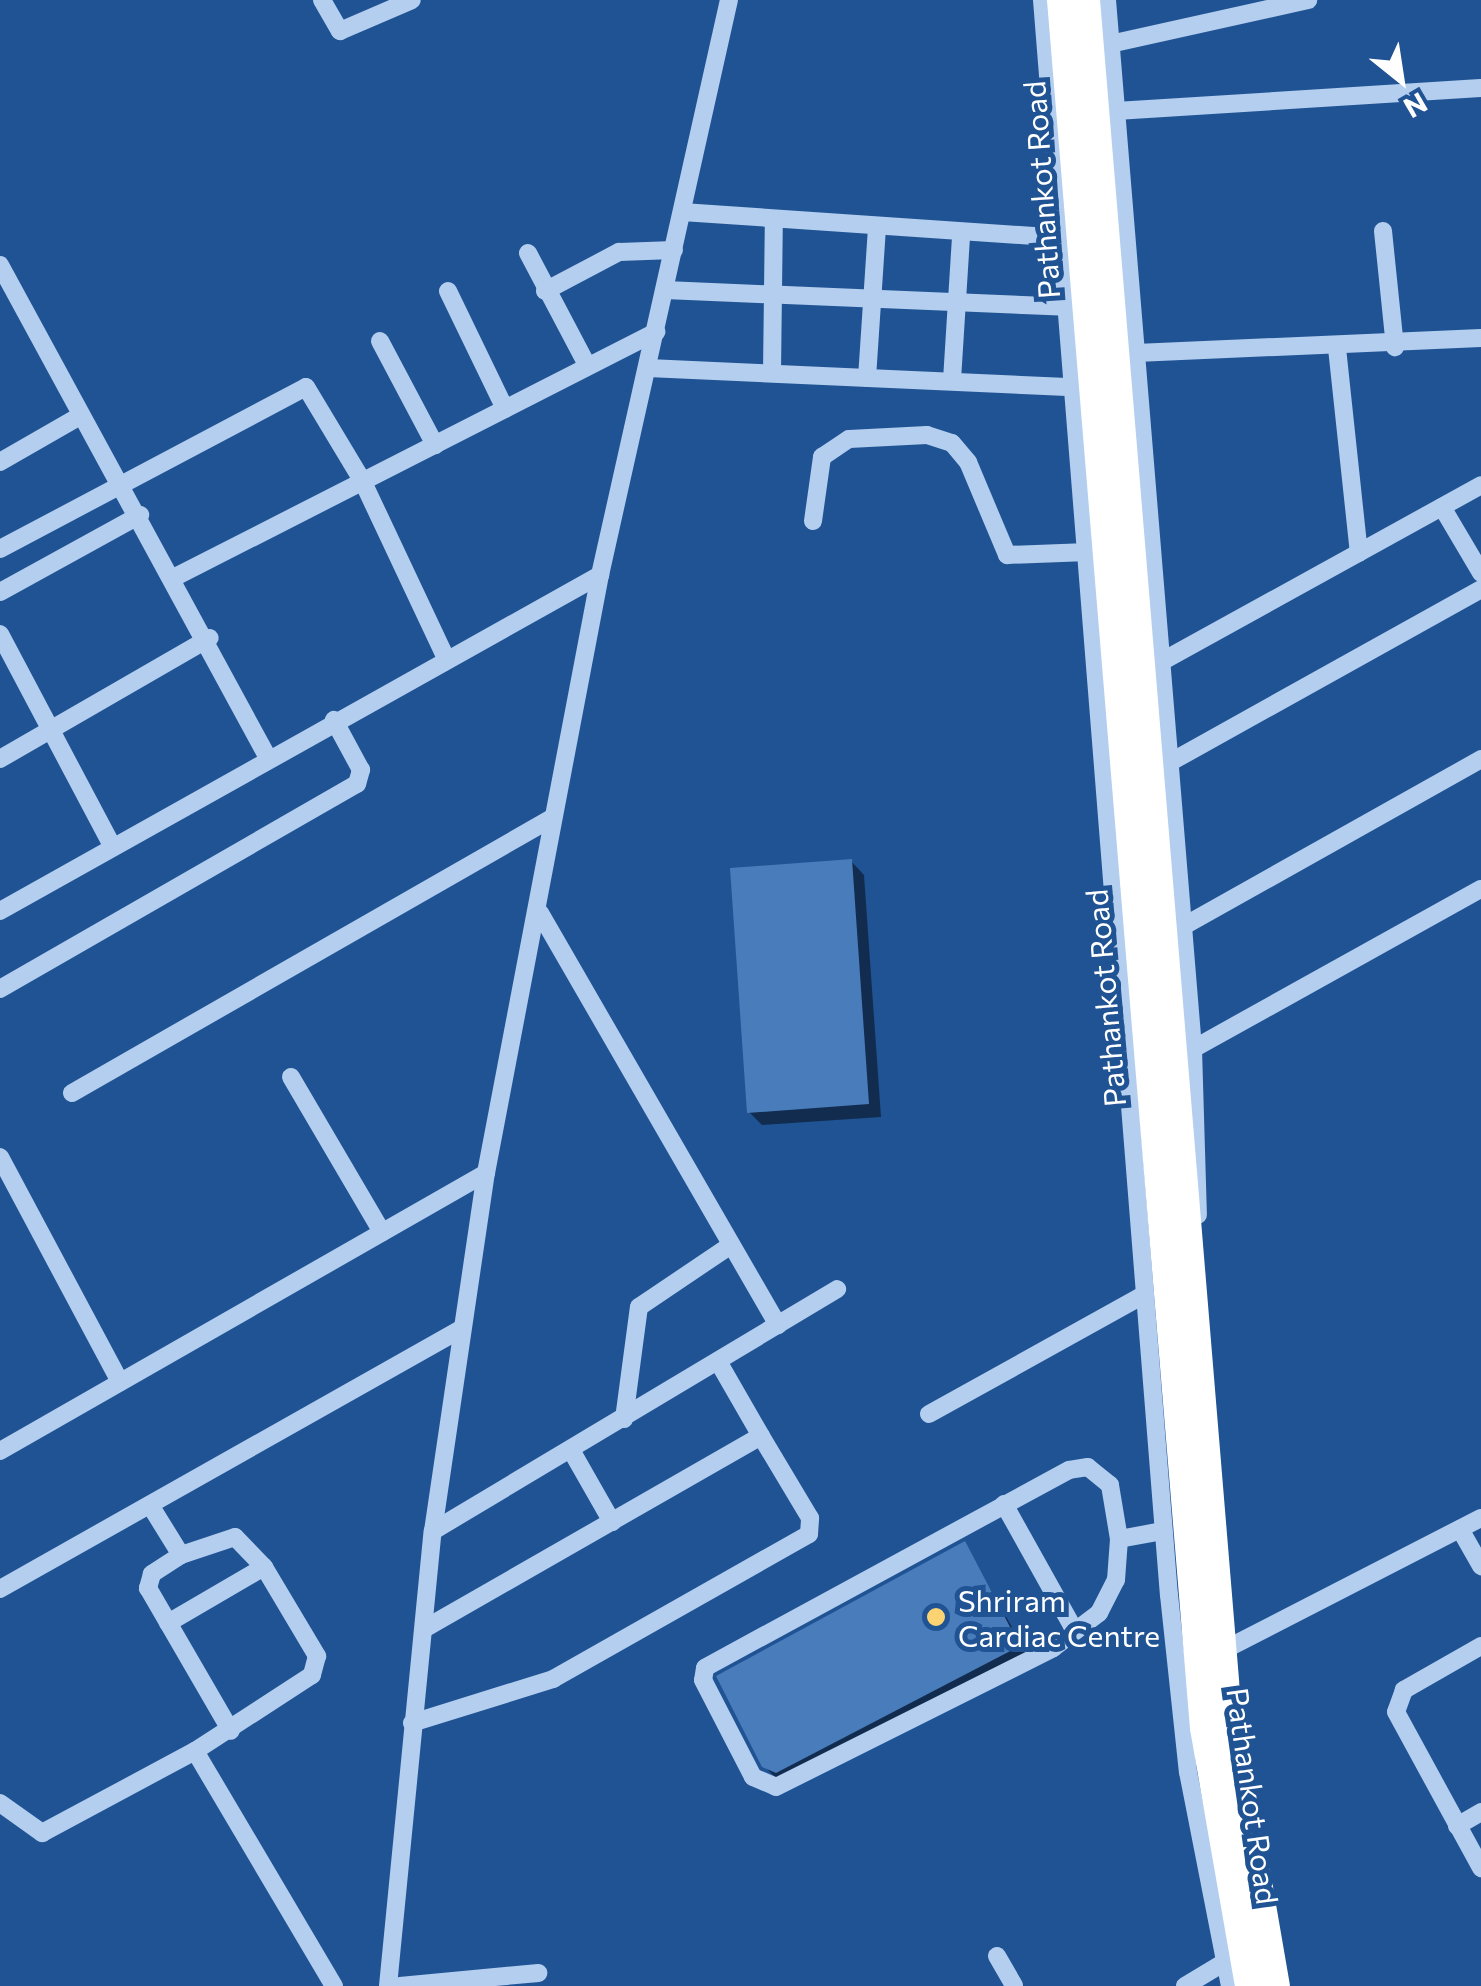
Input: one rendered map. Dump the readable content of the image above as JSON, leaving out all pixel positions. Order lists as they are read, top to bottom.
{
  "streets": {
    "highway": ["Pathankot Road"]
  },
  "places": ["Shriram Cardiac Centre"],
  "north": "bottom right"
}
